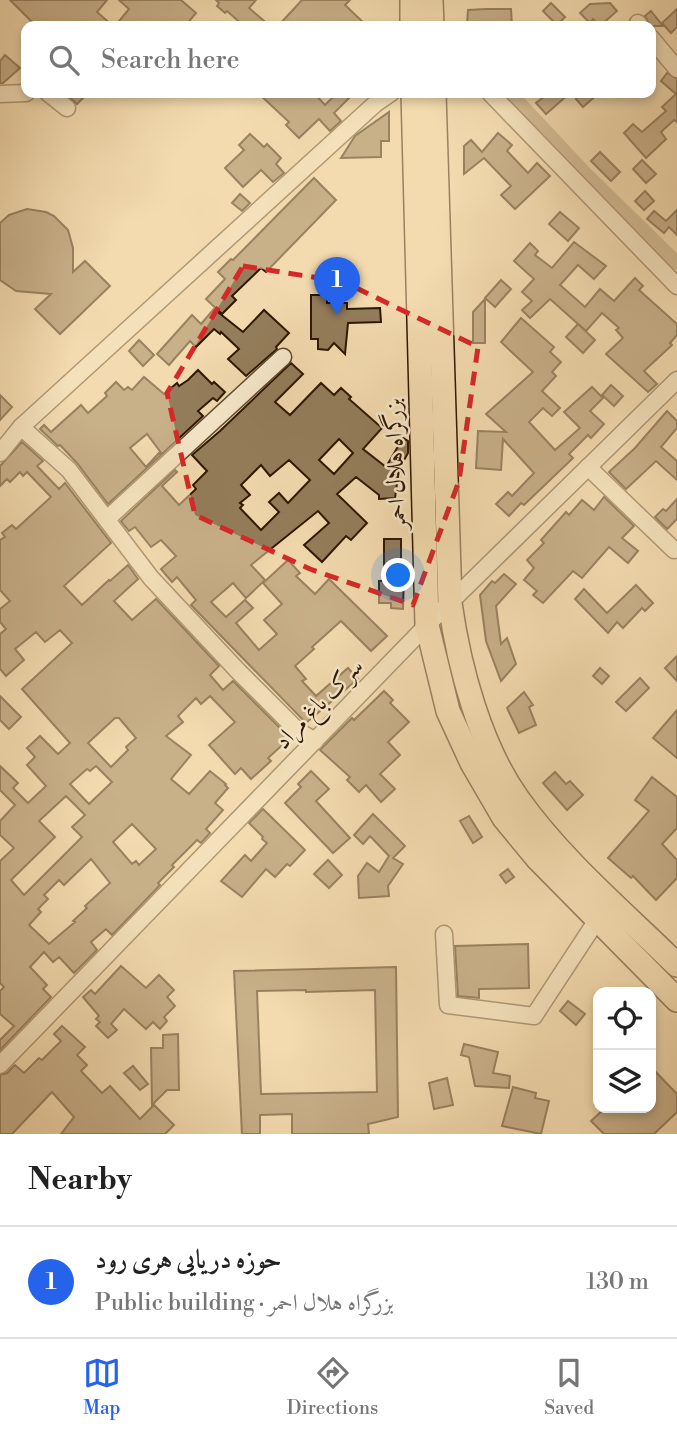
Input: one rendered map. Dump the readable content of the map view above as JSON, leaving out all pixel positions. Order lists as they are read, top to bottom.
{
  "streets": {
    "highway": ["بزرگراه هلال احمر"],
    "street": ["سرک باغ مراد"]
  },
  "crossings": [
    ["بزرگراه هلال احمر", "سرک باغ مراد"]
  ],
  "page": {
    "search": "Search here",
    "pins": "1",
    "heading": "Nearby",
    "list": [
      {
        "mark": "1",
        "name": "حوزه دریایی هری رود",
        "note": "Public building · بزرگراه هلال احمر",
        "value": "130 m"
      }
    ],
    "nav": ["Map", "Directions", "Saved"]
  }
}
